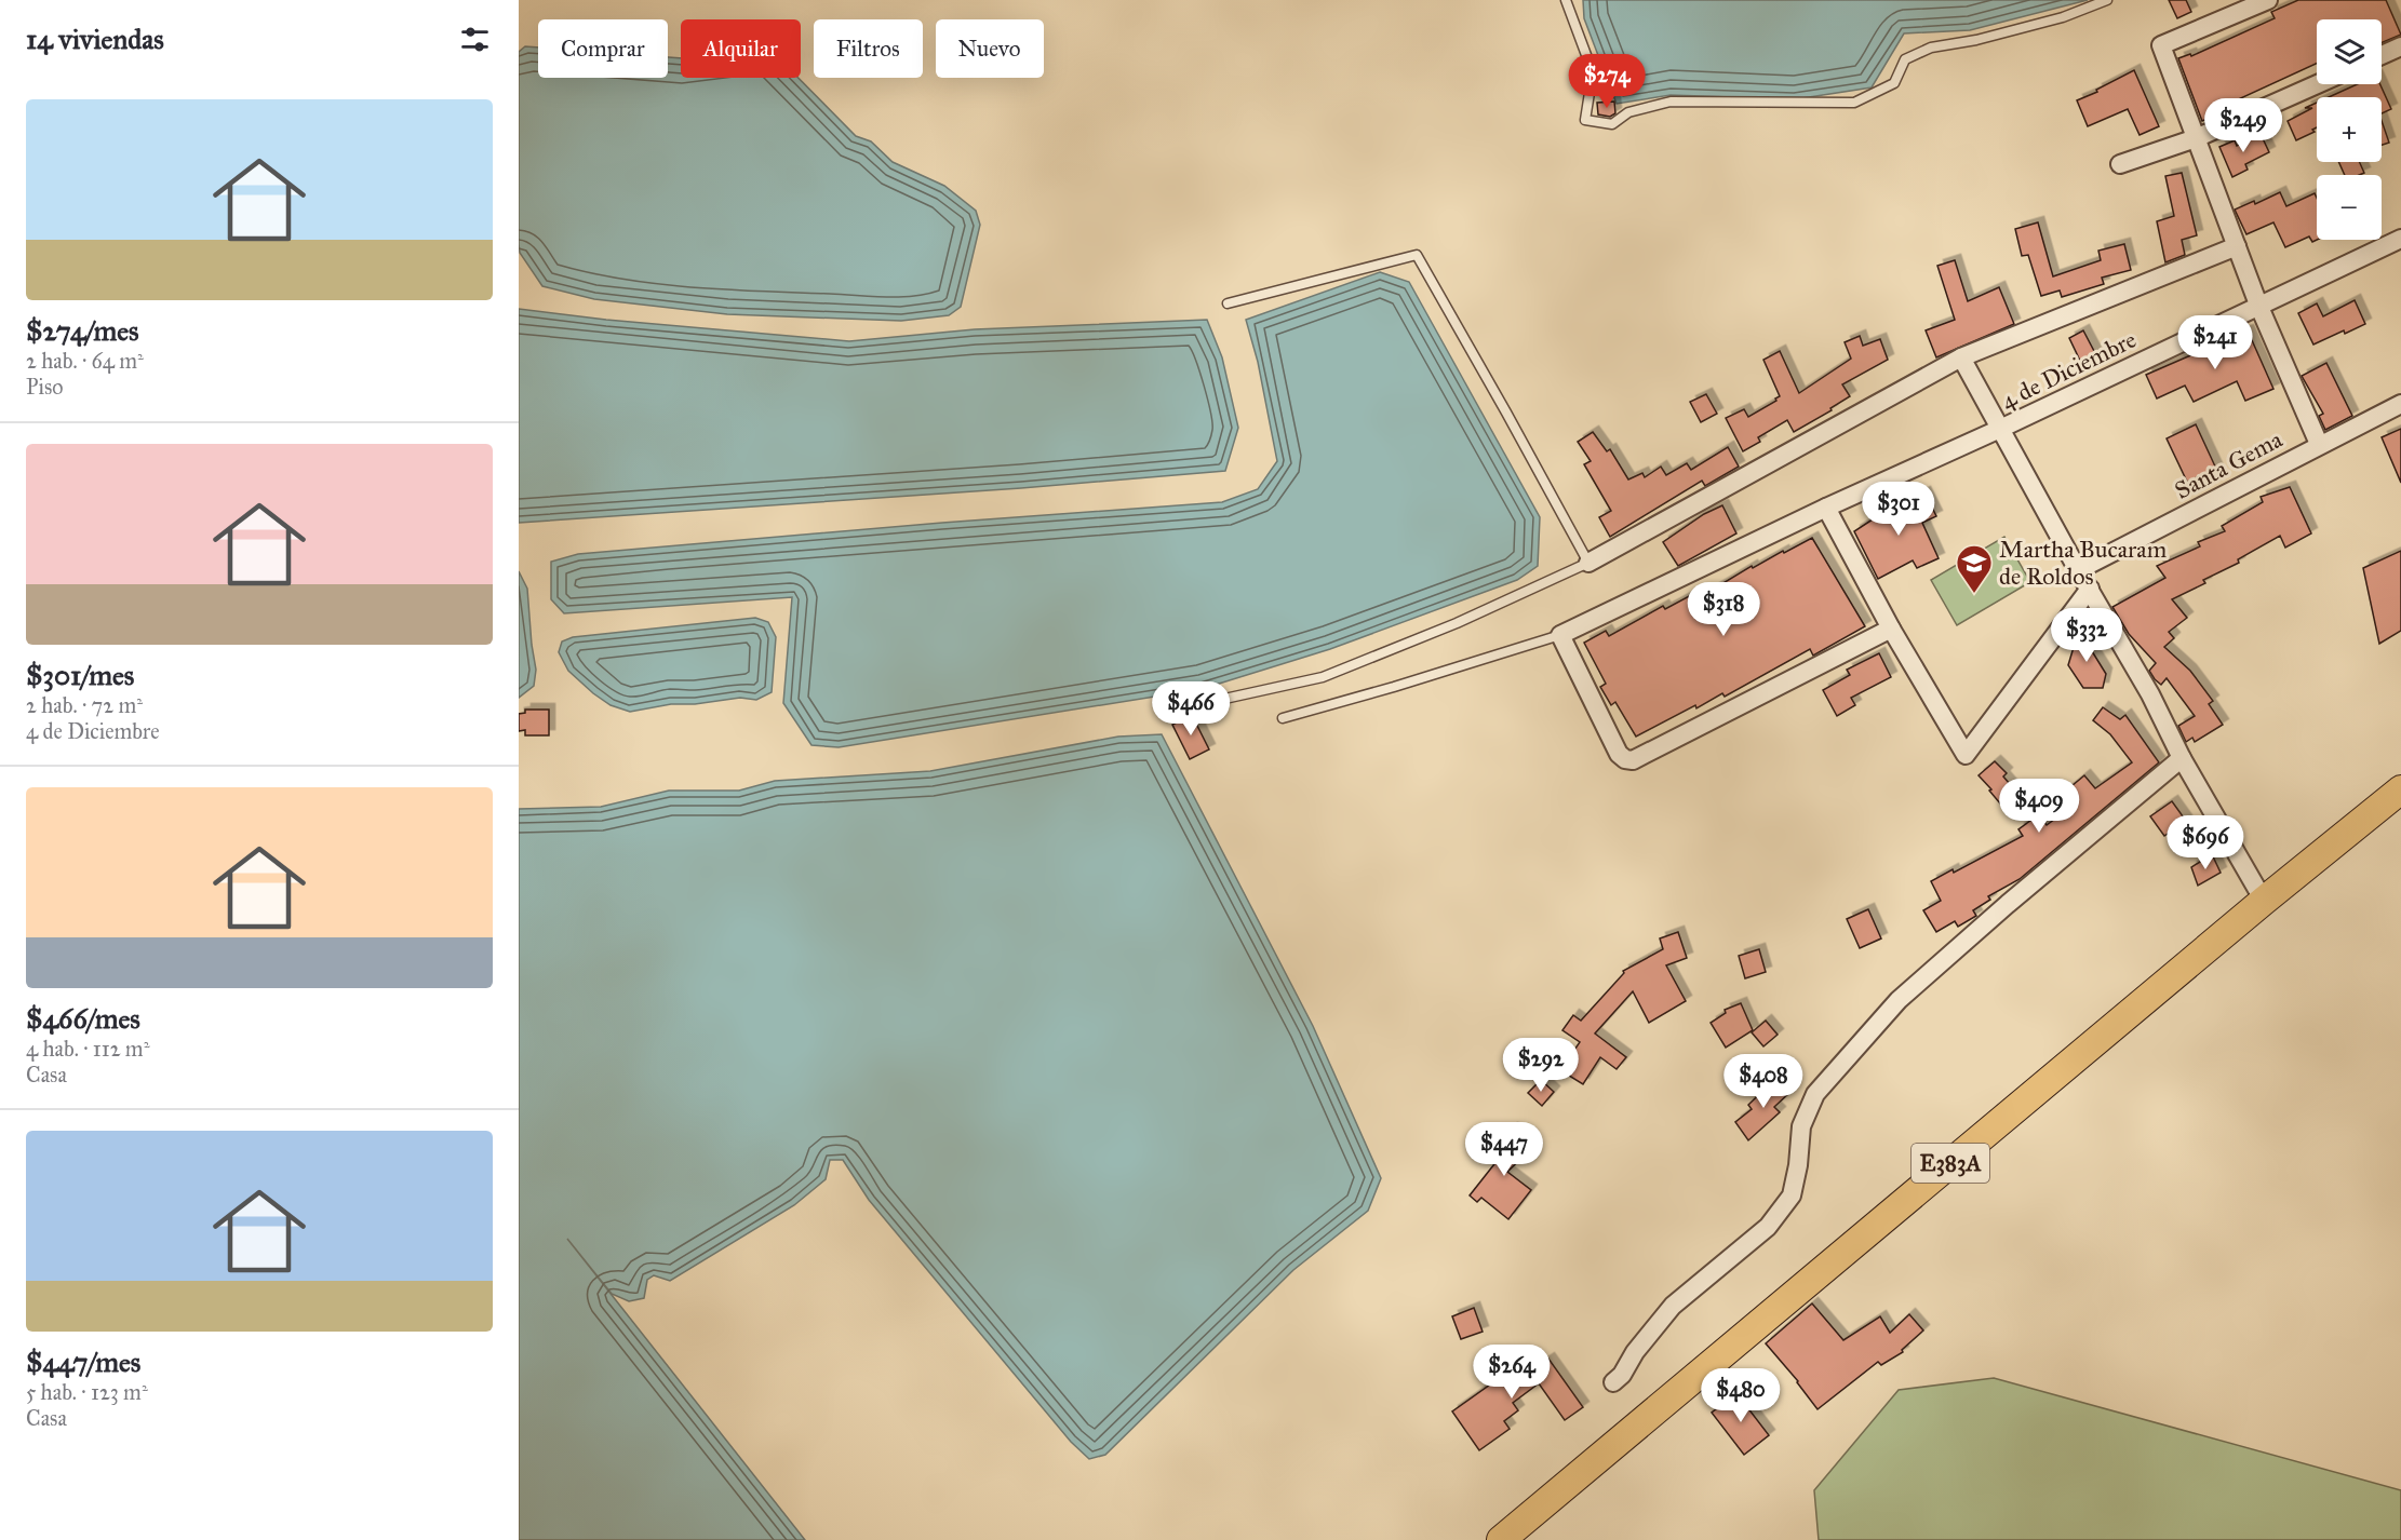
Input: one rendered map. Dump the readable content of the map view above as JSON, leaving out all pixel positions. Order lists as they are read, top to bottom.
{
  "streets": {
    "main road": ["E383A"],
    "street": ["4 de Diciembre", "Santa Gema"]
  },
  "crossings": [
    ["4 de Diciembre", "Santa Gema"],
    ["4 de Diciembre", "E383A"]
  ],
  "places": {
    "school or university": ["Martha Bucaram de Roldos"]
  },
  "page": {
    "heading": "14 viviendas",
    "map_buttons": ["+", "−"],
    "chip": [
      "Comprar",
      "Alquilar",
      "Filtros",
      "Nuevo"
    ],
    "price": [
      "$274",
      "$249",
      "$241",
      "$301",
      "$318",
      "$332",
      "$466",
      "$409",
      "$696",
      "$292",
      "$408",
      "$447",
      "$264",
      "$480"
    ],
    "list": [
      {
        "name": "$274/mes",
        "note": "2 hab. · 64 m² · Piso"
      },
      {
        "name": "$301/mes",
        "note": "2 hab. · 72 m² · 4 de Diciembre"
      },
      {
        "name": "$466/mes",
        "note": "4 hab. · 112 m² · Casa"
      },
      {
        "name": "$447/mes",
        "note": "5 hab. · 123 m² · Casa"
      }
    ]
  }
}
